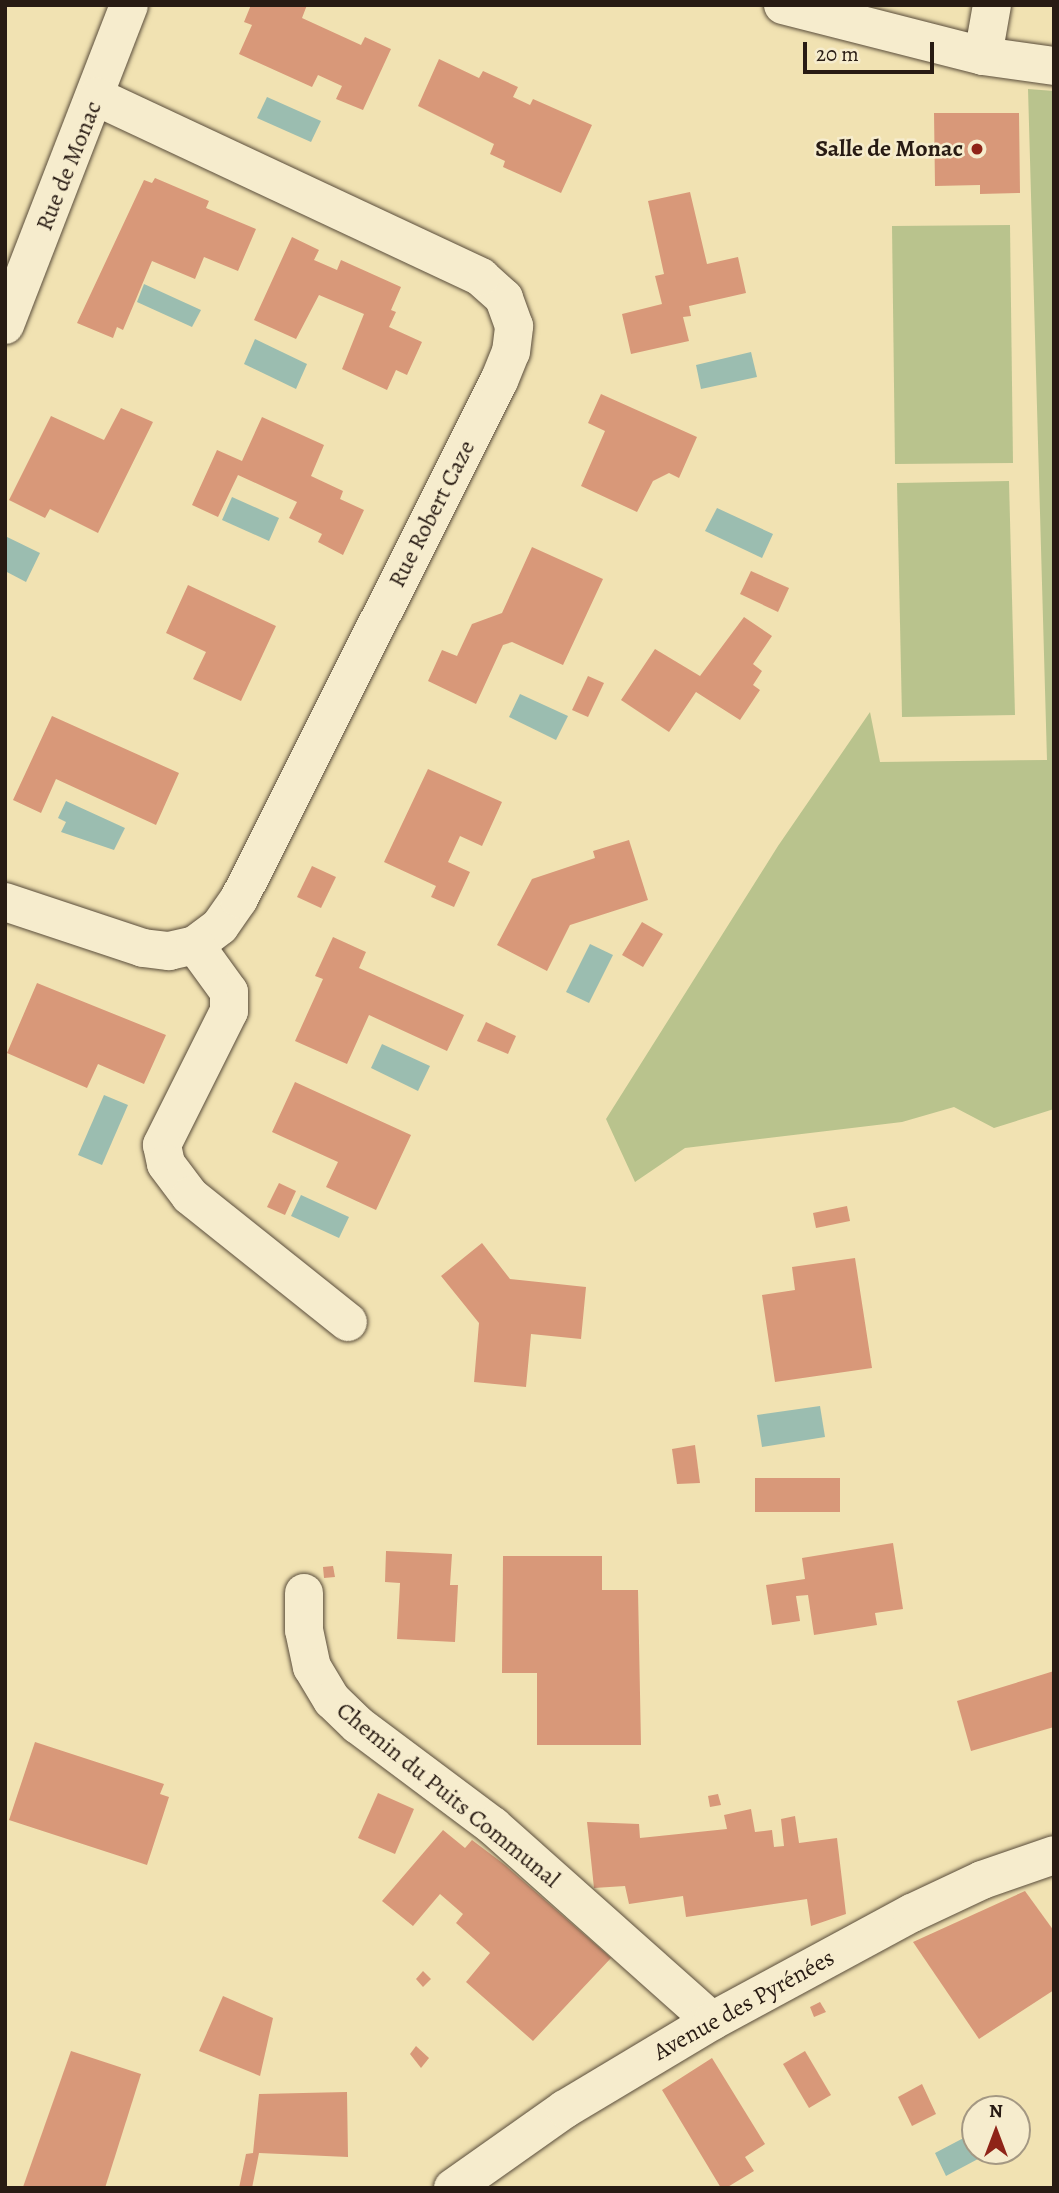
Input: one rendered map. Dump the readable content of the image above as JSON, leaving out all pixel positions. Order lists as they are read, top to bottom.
{
  "streets": {
    "street": [
      "Rue de Monac",
      "Rue Robert Caze",
      "Chemin du Puits Communal",
      "Avenue des Pyrénées"
    ]
  },
  "crossings": [
    ["Rue de Monac", "Rue Robert Caze"],
    ["Chemin du Puits Communal", "Avenue des Pyrénées"]
  ],
  "places": ["Salle de Monac"],
  "scale_bar": "20 m",
  "north": "top"
}
